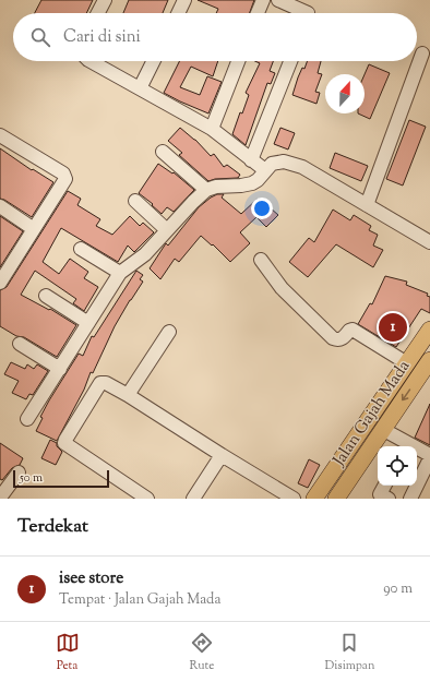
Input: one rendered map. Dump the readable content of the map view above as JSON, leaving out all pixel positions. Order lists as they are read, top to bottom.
{
  "streets": {
    "main road": ["Jalan Gajah Mada"]
  },
  "scale_bar": "50 m",
  "north": "top",
  "page": {
    "search": "Cari di sini",
    "pins": "1",
    "scale": "50 m",
    "heading": "Terdekat",
    "list": [
      {
        "mark": "1",
        "name": "isee store",
        "note": "Tempat · Jalan Gajah Mada",
        "value": "90 m"
      }
    ],
    "nav": ["Peta", "Rute", "Disimpan"]
  }
}
